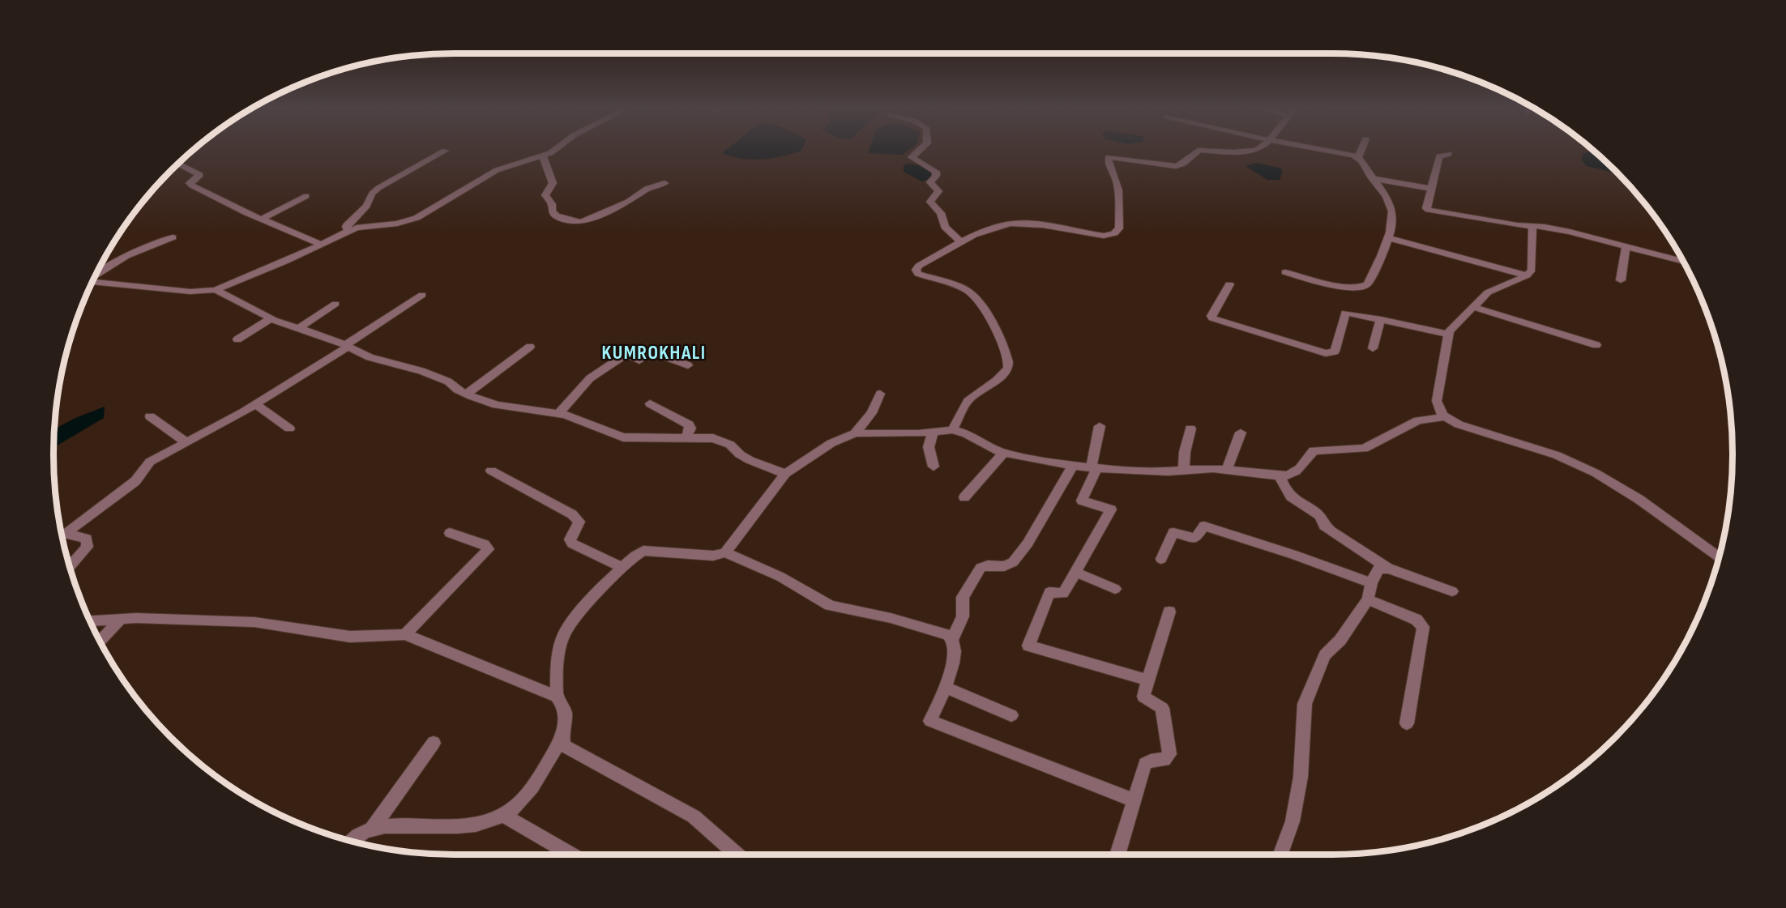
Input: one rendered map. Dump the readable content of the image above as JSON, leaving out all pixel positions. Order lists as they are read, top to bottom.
{
  "districts": ["KUMROKHALI"]
}
